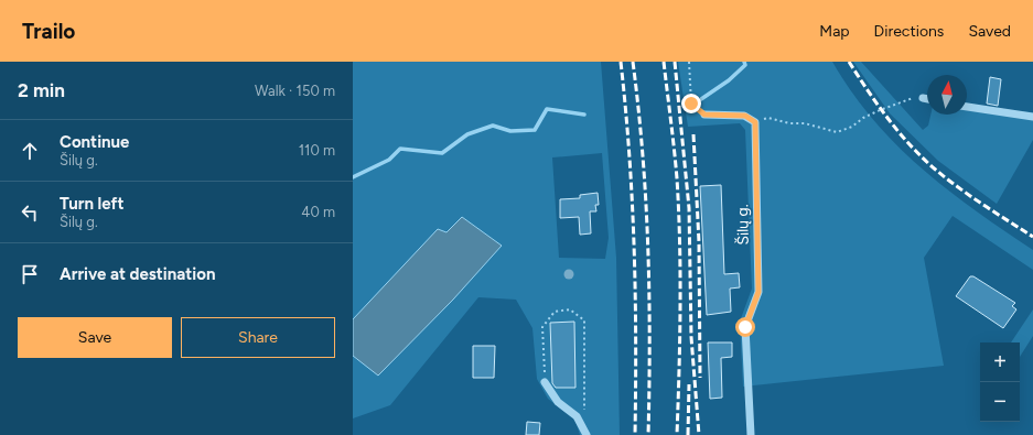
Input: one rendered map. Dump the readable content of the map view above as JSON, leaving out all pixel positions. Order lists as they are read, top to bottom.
{
  "streets": {
    "street": ["Šilų g."]
  },
  "north": "top",
  "page": {
    "header": "Trailo",
    "nav": ["Map", "Directions", "Saved"],
    "heading": ["2 min", "Walk · 150 m"],
    "list": [
      ["Continue", "Šilų g.", "110 m"],
      ["Turn left", "Šilų g.", "40 m"],
      "Arrive at destination"
    ],
    "buttons": ["Save", "Share"],
    "map_buttons": ["+", "−"]
  }
}
